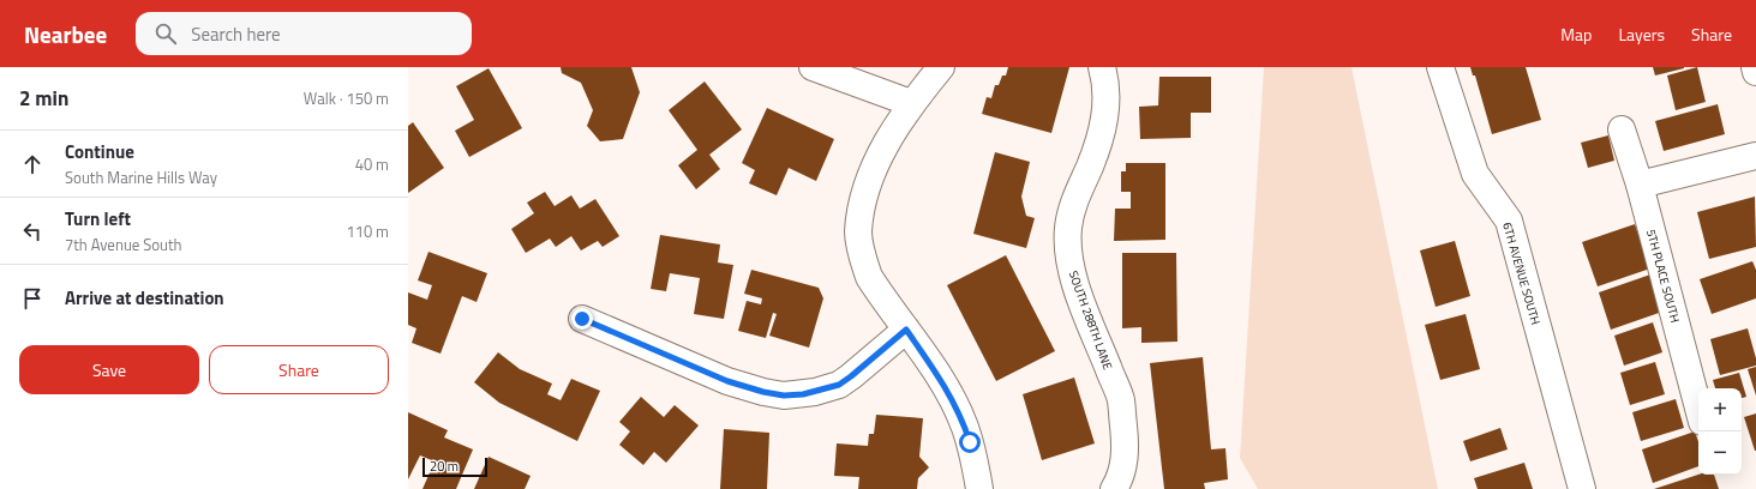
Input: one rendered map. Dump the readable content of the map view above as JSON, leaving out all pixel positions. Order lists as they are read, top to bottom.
{
  "streets": {
    "street": ["6TH AVENUE SOUTH", "5TH PLACE SOUTH", "SOUTH 288TH LANE"]
  },
  "scale_bar": "20 m",
  "page": {
    "header": "Nearbee",
    "search": "Search here",
    "nav": ["Map", "Layers", "Share"],
    "heading": ["2 min", "Walk · 150 m"],
    "list": [
      ["Continue", "South Marine Hills Way", "40 m"],
      ["Turn left", "7th Avenue South", "110 m"],
      "Arrive at destination"
    ],
    "buttons": ["Save", "Share"],
    "map_buttons": ["+", "−"],
    "scale": "20 m"
  }
}
